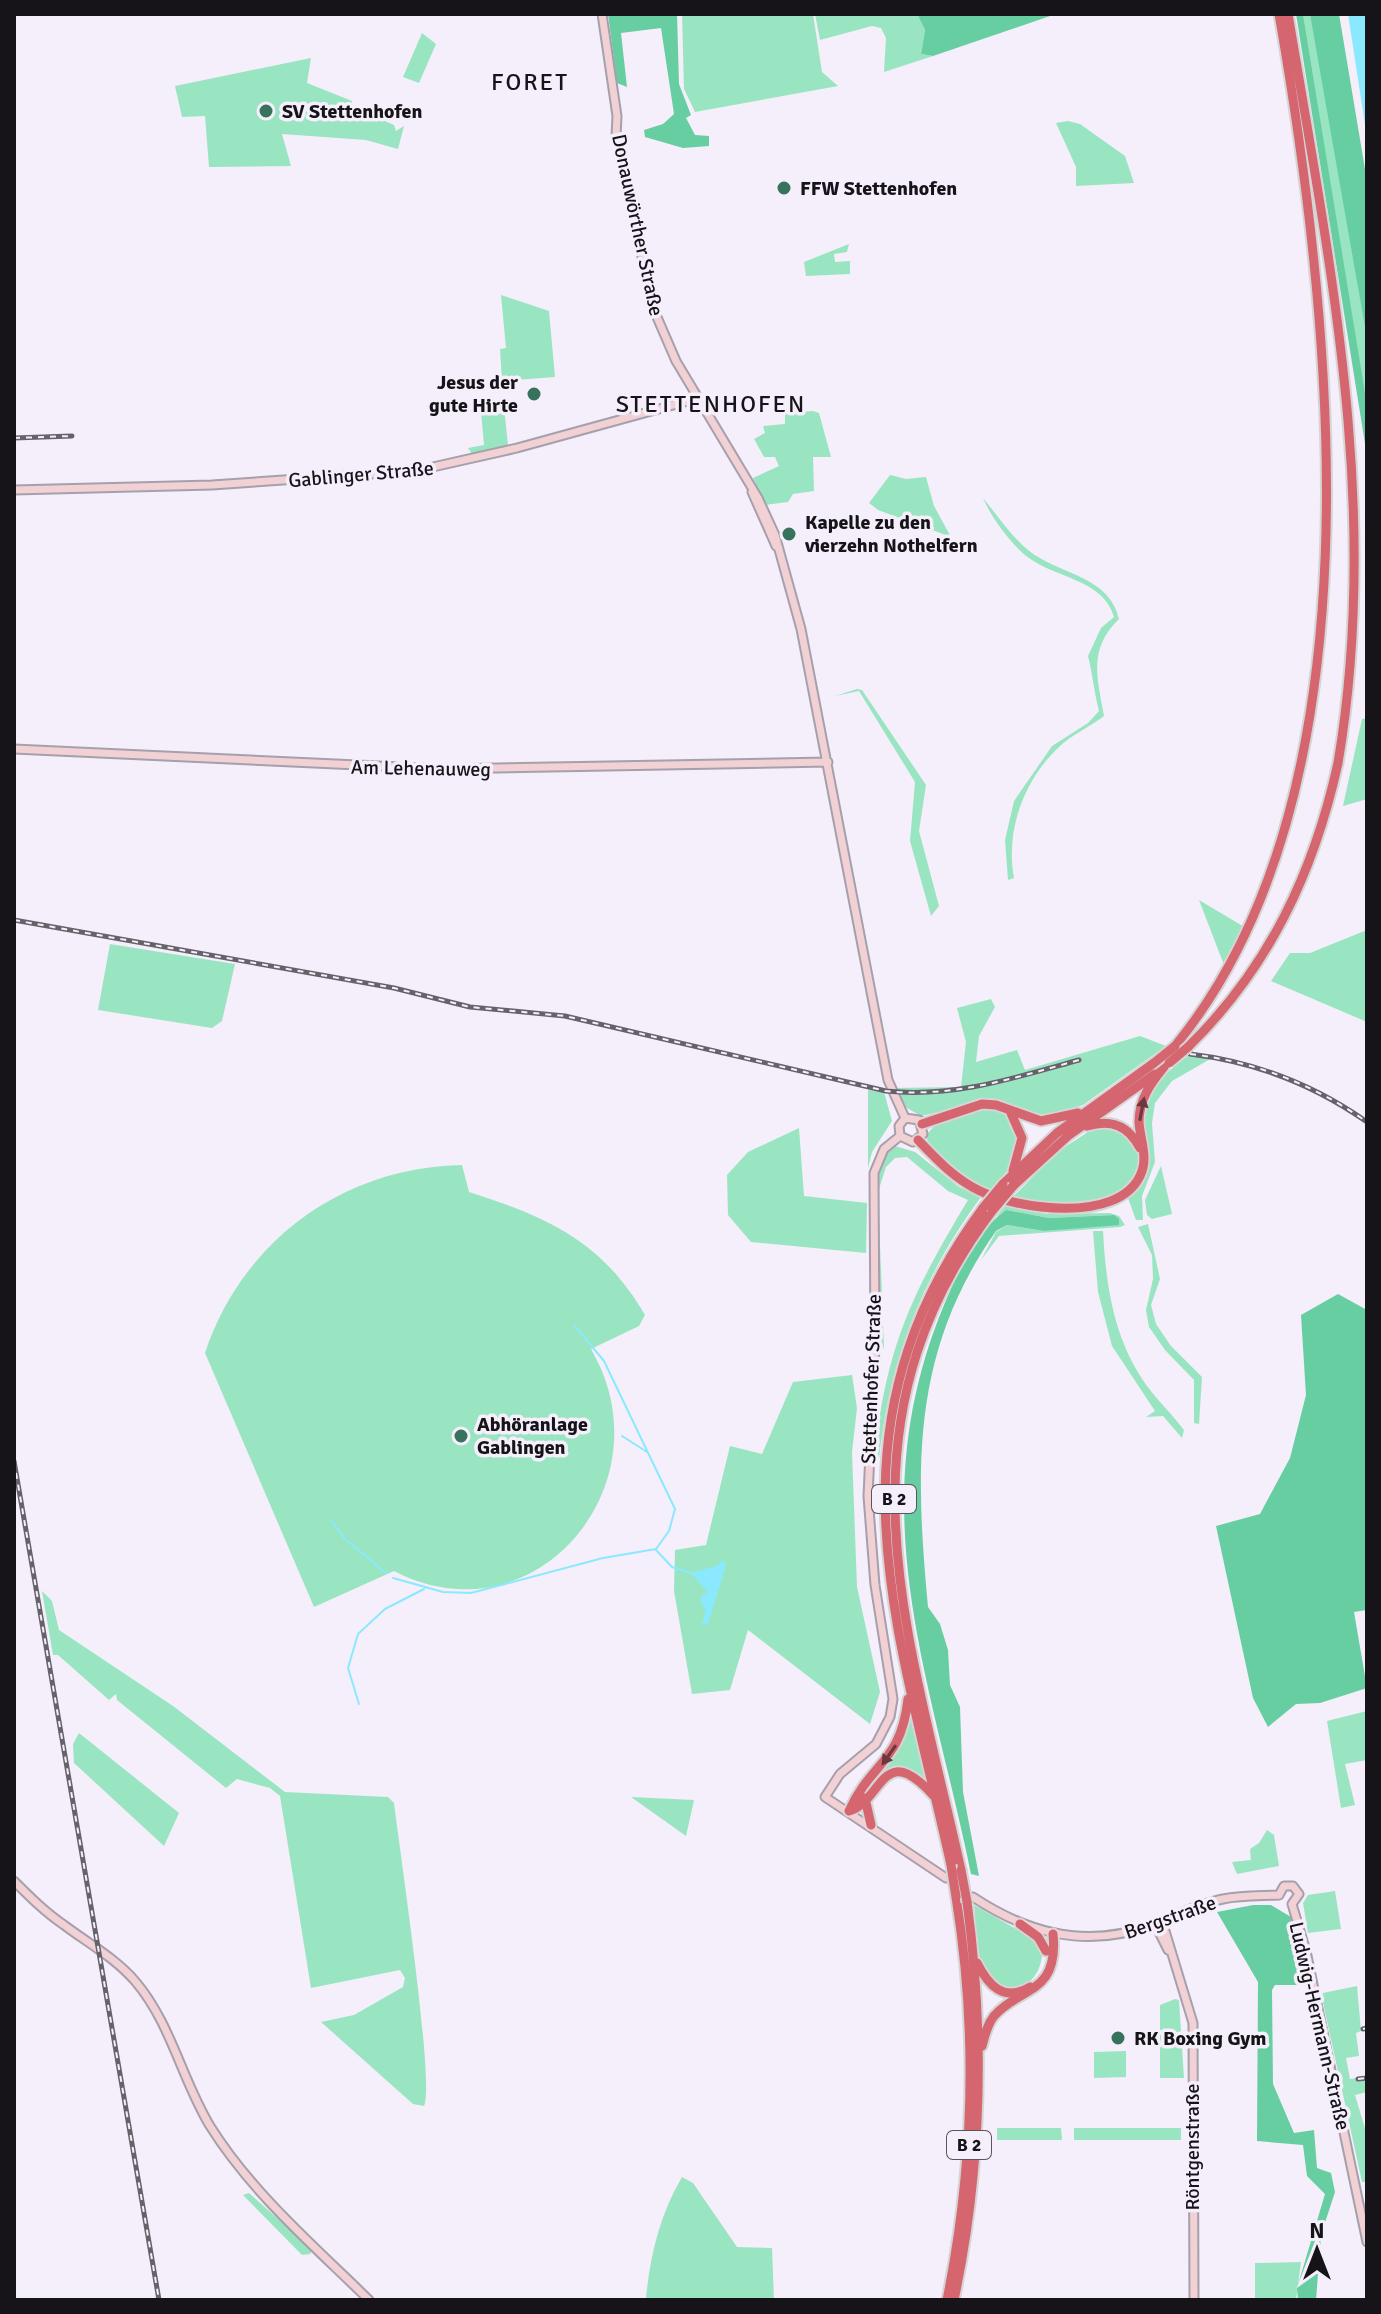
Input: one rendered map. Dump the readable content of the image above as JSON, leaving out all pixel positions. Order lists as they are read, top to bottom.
{
  "streets": {
    "highway": ["B 2"],
    "street": [
      "Donauwörther Straße",
      "Gablinger Straße",
      "Am Lehenauweg",
      "Stettenhofer Straße",
      "Bergstraße",
      "Ludwig-Hermann-Straße",
      "Röntgenstraße"
    ]
  },
  "crossings": [
    ["Donauwörther Straße", "Gablinger Straße"],
    ["Donauwörther Straße", "Am Lehenauweg"],
    ["Stettenhofer Straße", "B 2"],
    ["B 2", "Bergstraße"],
    ["Bergstraße", "Ludwig-Hermann-Straße"],
    ["Bergstraße", "Röntgenstraße"]
  ],
  "districts": ["FORET", "STETTENHOFEN"],
  "places": [
    "SV Stettenhofen",
    "FFW Stettenhofen",
    "Jesus der gute Hirte",
    "Kapelle zu den vierzehn Nothelfern",
    "Abhöranlage Gablingen",
    "RK Boxing Gym"
  ],
  "north": "top"
}
